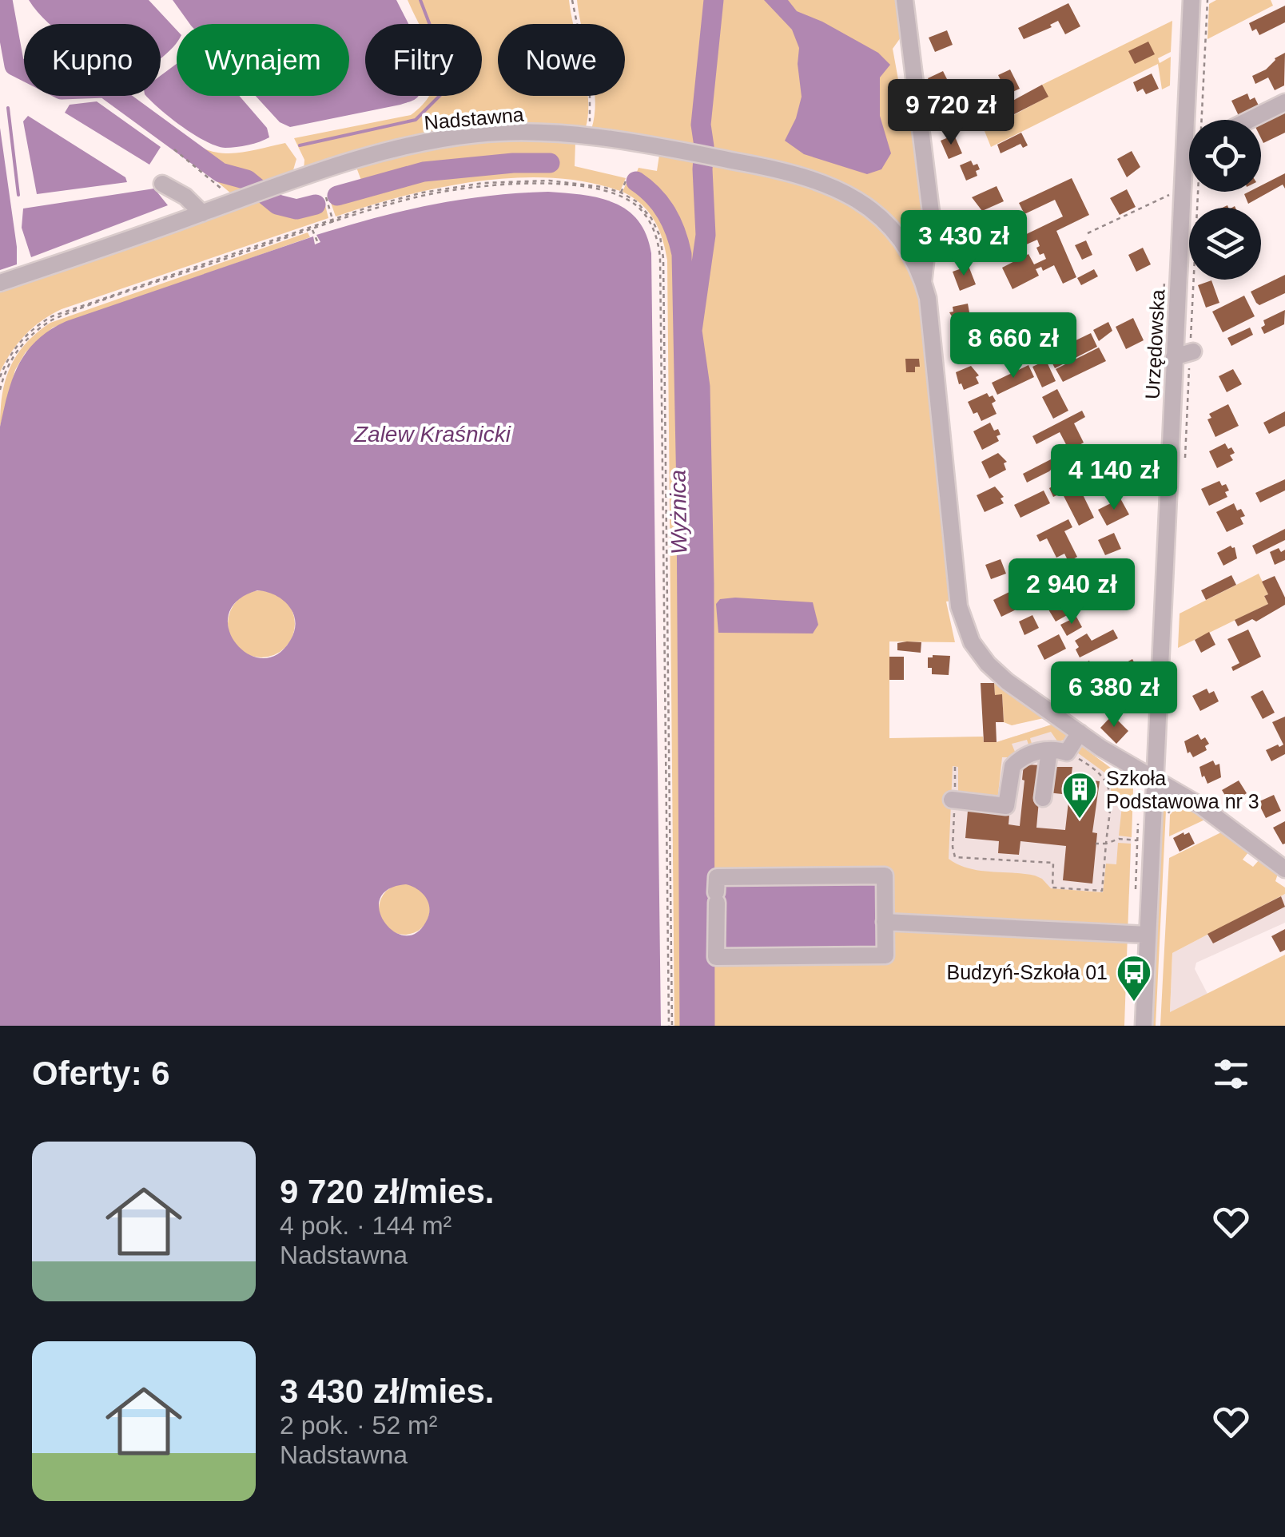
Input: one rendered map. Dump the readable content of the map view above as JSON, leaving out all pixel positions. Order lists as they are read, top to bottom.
{
  "streets": {
    "street": ["Nadstawna", "Urzędowska"]
  },
  "crossings": [
    ["Nadstawna", "Urzędowska"]
  ],
  "water": ["Zalew Kraśnicki", "Wyżnica"],
  "places": {
    "building": ["Szkoła Podstawowa nr 3"],
    "bus stop": ["Budzyń-Szkoła 01"]
  },
  "page": {
    "chip": [
      "Kupno",
      "Wynajem",
      "Filtry",
      "Nowe"
    ],
    "price": [
      "9 720 zł",
      "3 430 zł",
      "8 660 zł",
      "4 140 zł",
      "2 940 zł",
      "6 380 zł"
    ],
    "heading": "Oferty: 6",
    "list": [
      {
        "name": "9 720 zł/mies.",
        "note": "4 pok. · 144 m² · Nadstawna"
      },
      {
        "name": "3 430 zł/mies.",
        "note": "2 pok. · 52 m² · Nadstawna"
      }
    ]
  }
}
